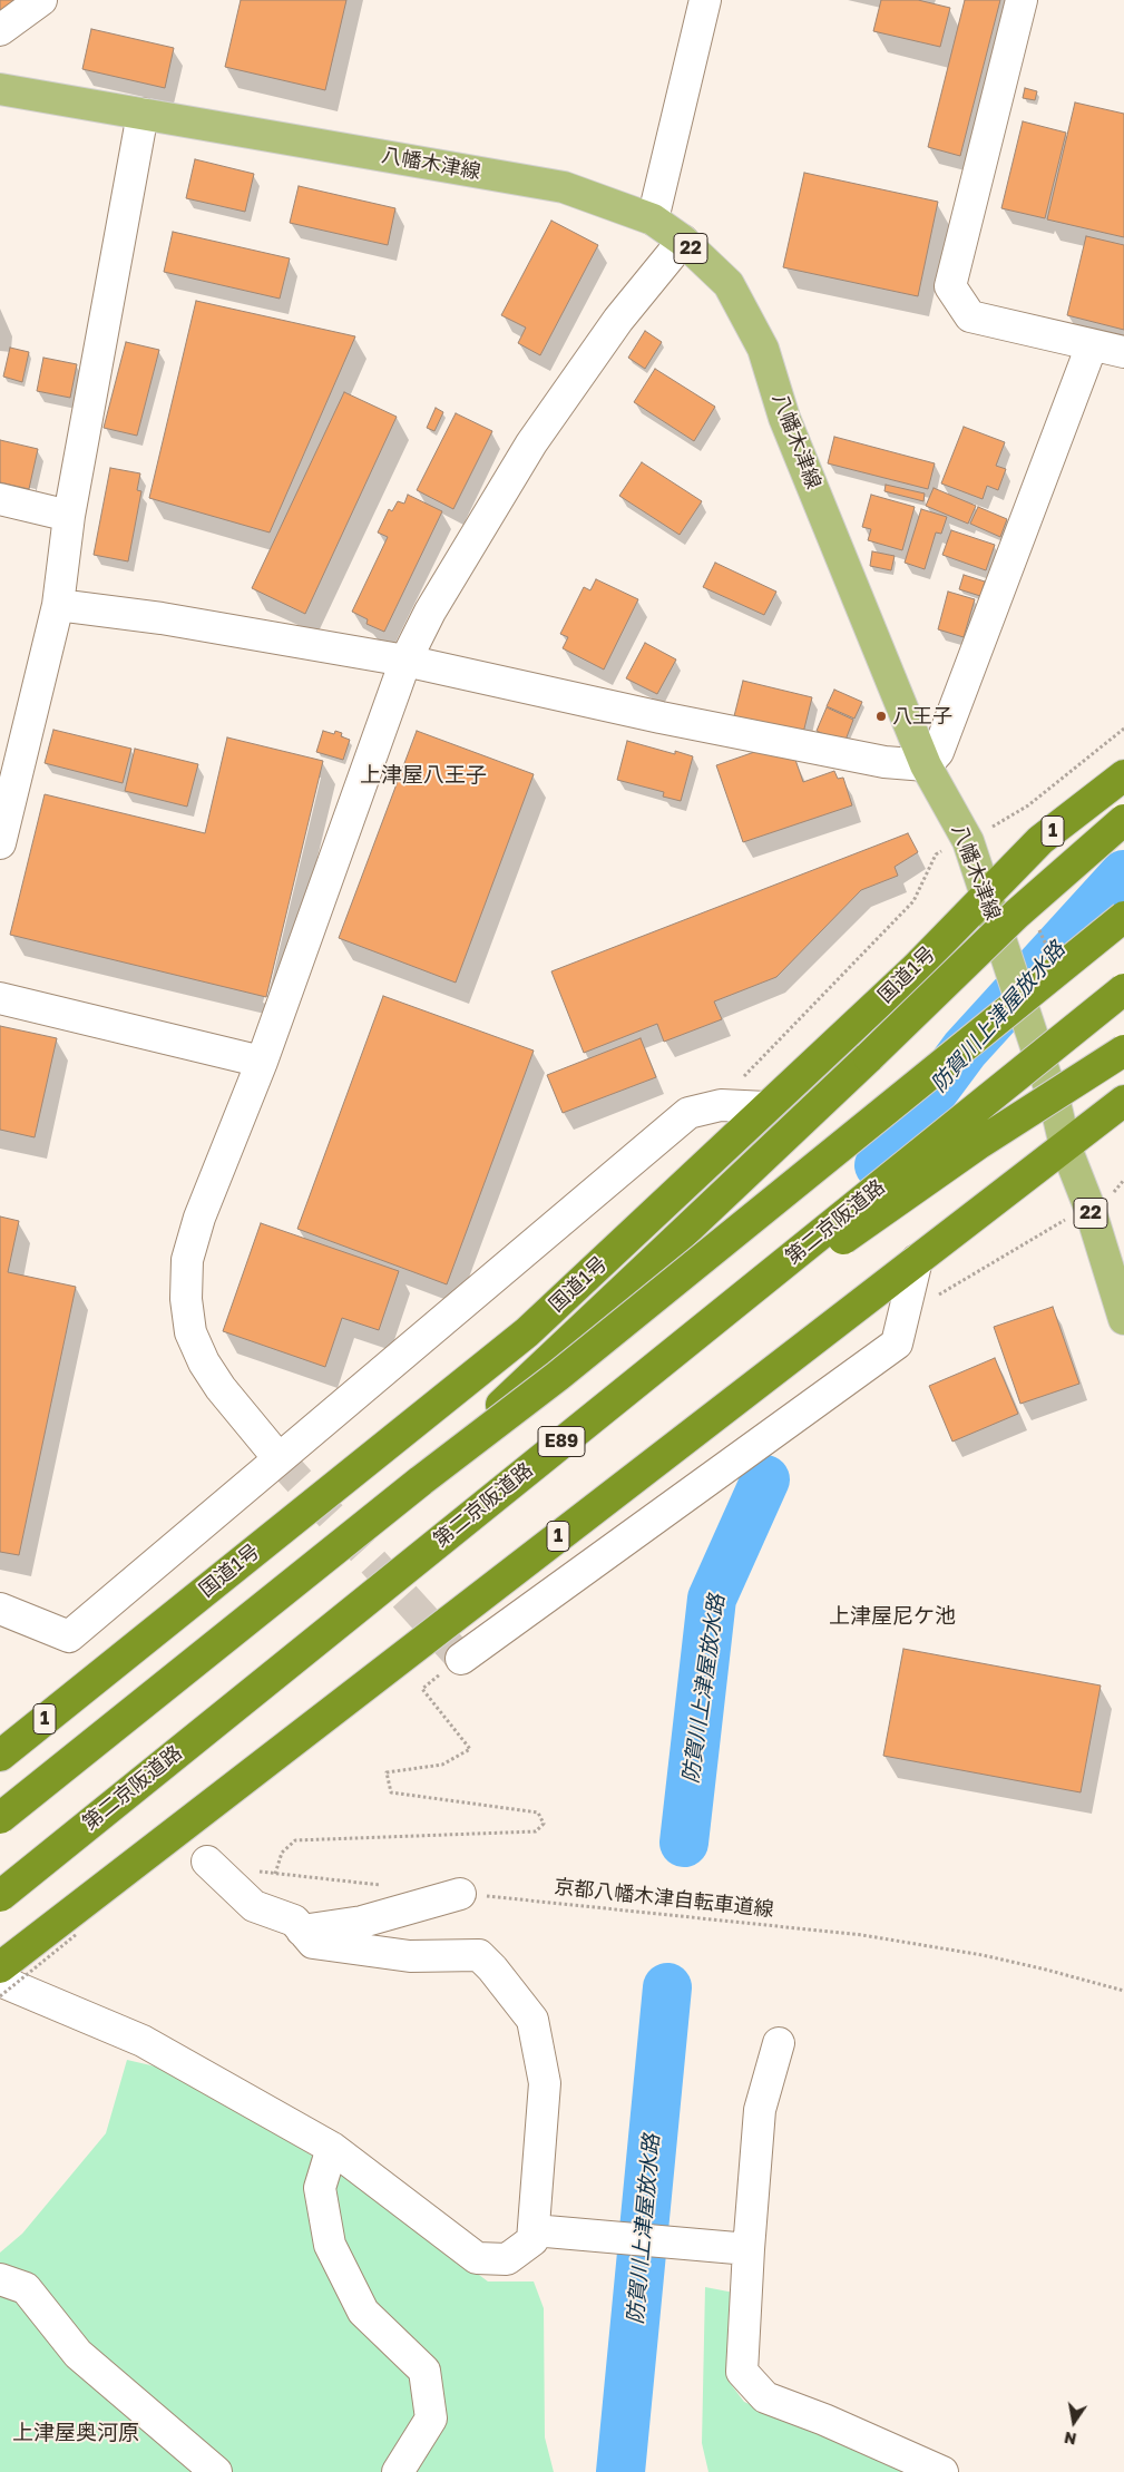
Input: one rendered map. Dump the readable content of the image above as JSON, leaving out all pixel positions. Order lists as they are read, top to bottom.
{
  "streets": {
    "highway": [
      "1",
      "国道1号",
      "第二京阪道路",
      "E89"
    ],
    "main road": ["八幡木津線", "22"],
    "path": ["京都八幡木津自転車道線"]
  },
  "crossings": [
    ["八幡木津線", "1"],
    ["八幡木津線", "国道1号"]
  ],
  "districts": ["上津屋八王子", "上津屋尼ケ池", "上津屋奥河原"],
  "water": ["防賀川上津屋放水路"],
  "places": ["八王子"],
  "north": "bottom"
}
